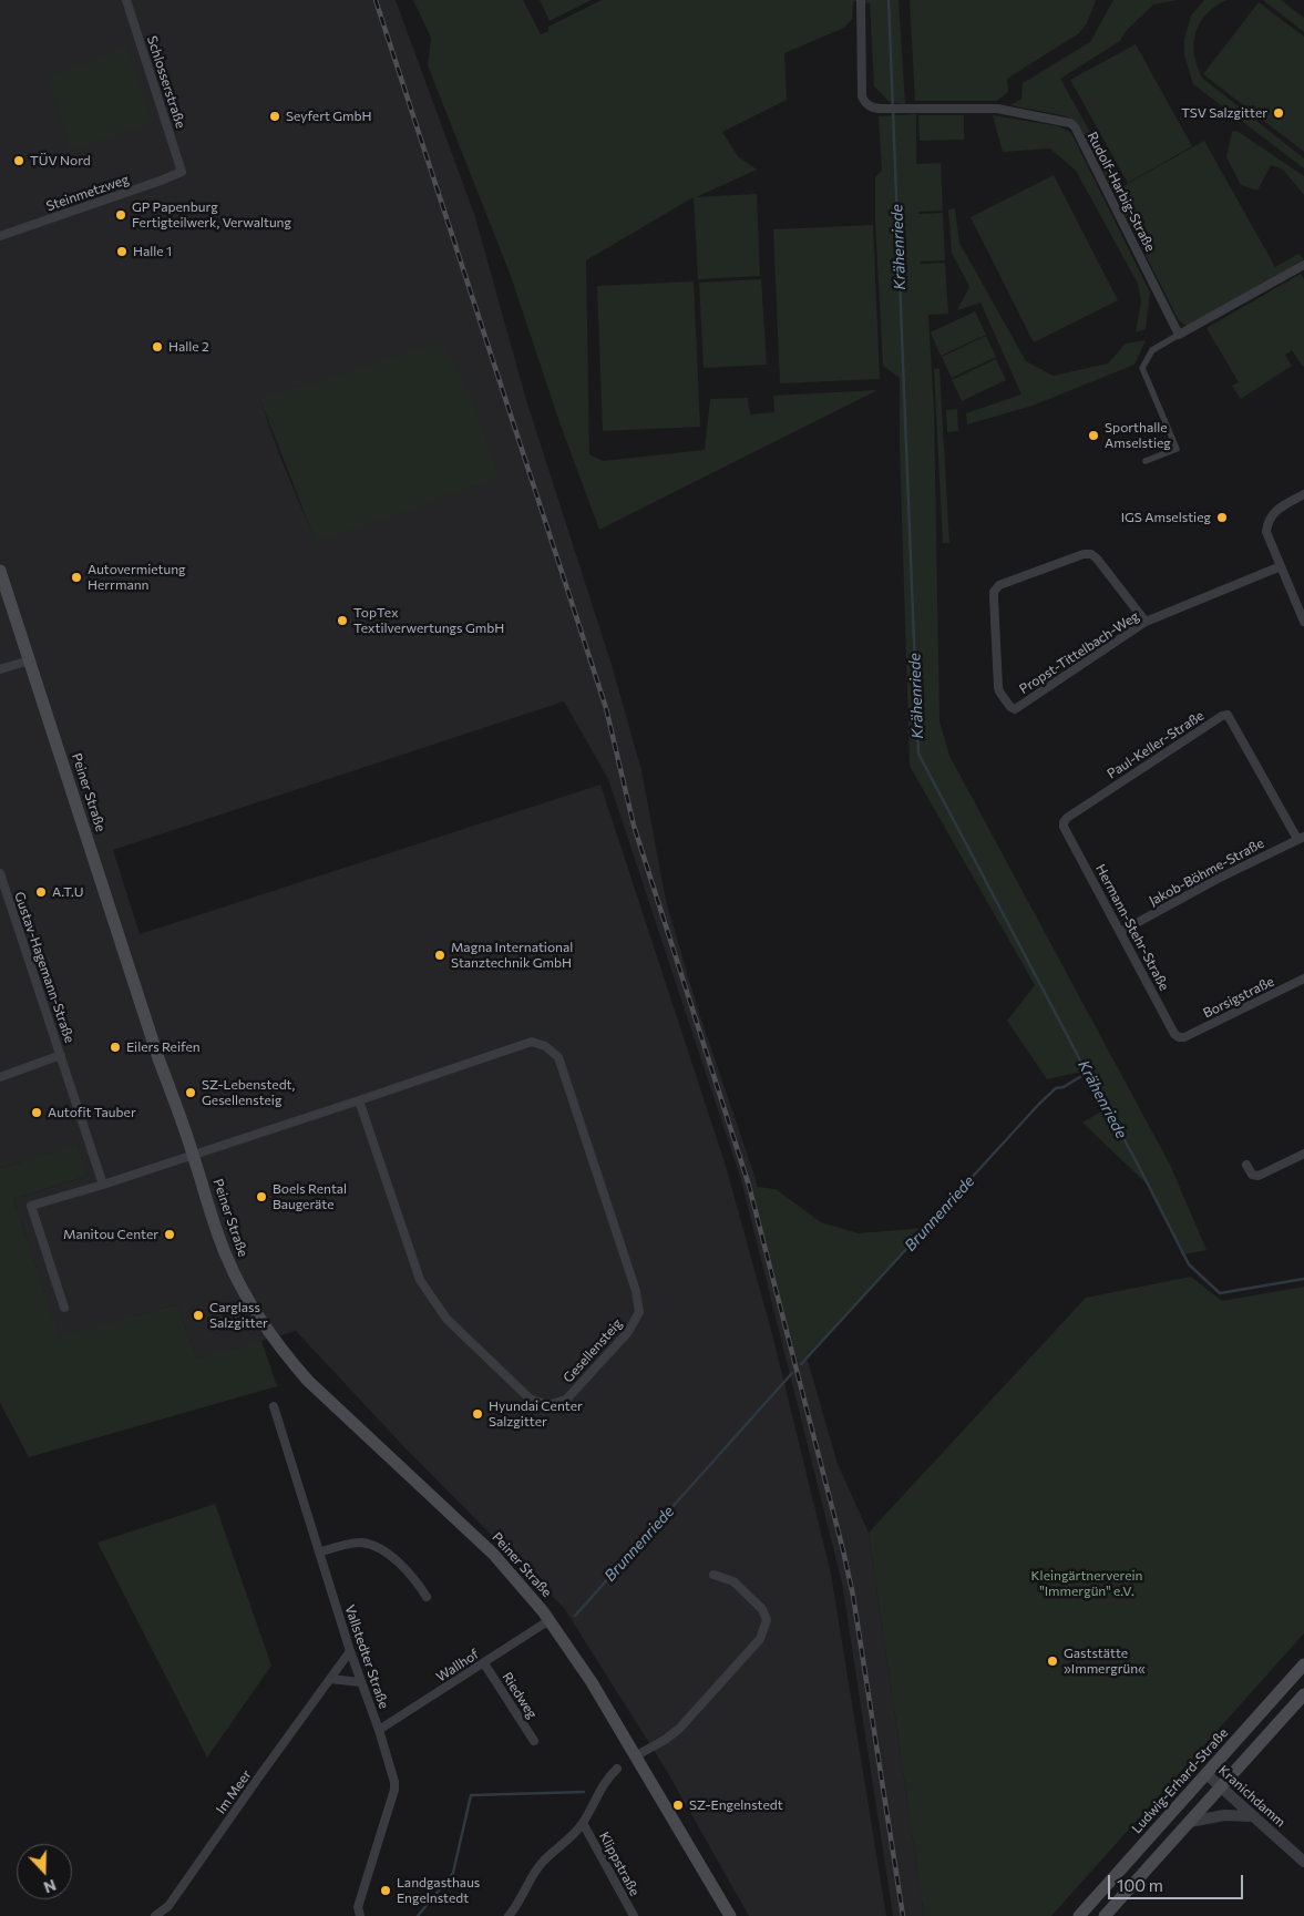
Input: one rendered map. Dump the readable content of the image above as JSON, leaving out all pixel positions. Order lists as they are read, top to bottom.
{
  "streets": {
    "main road": ["Peiner Straße", "Ludwig-Erhard-Straße"],
    "street": [
      "Schlosserstraße",
      "Rudolf-Harbig-Straße",
      "Steinmetzweg",
      "Propst-Tittelbach-Weg",
      "Paul-Keller-Straße",
      "Jakob-Böhme-Straße",
      "Hermann-Stehr-Straße",
      "Gustav-Hagemann-Straße",
      "Borsigstraße",
      "Gesellensteig",
      "Vallstedter Straße",
      "Wallhof",
      "Riedweg",
      "Im Meer",
      "Kranichdamm",
      "Klippstraße"
    ]
  },
  "crossings": [
    ["Schlosserstraße", "Steinmetzweg"],
    ["Paul-Keller-Straße", "Jakob-Böhme-Straße"],
    ["Paul-Keller-Straße", "Hermann-Stehr-Straße"],
    ["Peiner Straße", "Gesellensteig"],
    ["Peiner Straße", "Wallhof"],
    ["Jakob-Böhme-Straße", "Hermann-Stehr-Straße"],
    ["Hermann-Stehr-Straße", "Borsigstraße"],
    ["Vallstedter Straße", "Wallhof"],
    ["Vallstedter Straße", "Im Meer"],
    ["Wallhof", "Riedweg"],
    ["Ludwig-Erhard-Straße", "Kranichdamm"]
  ],
  "water": ["Krähenriede", "Brunnenriede"],
  "parks": ["Kleingärtnerverein \"Immergün\" e.V."],
  "places": [
    "TSV Salzgitter",
    "Seyfert GmbH",
    "TÜV Nord",
    "GP Papenburg Fertigteilwerk, Verwaltung",
    "Halle 1",
    "Halle 2",
    "Sporthalle Amselstieg",
    "IGS Amselstieg",
    "Autovermietung Herrmann",
    "TopTex Textilverwertungs GmbH",
    "A.T.U",
    "Magna International Stanztechnik GmbH",
    "Eilers Reifen",
    "SZ-Lebenstedt, Gesellensteig",
    "Autofit Tauber",
    "Boels Rental Baugeräte",
    "Manitou Center",
    "Carglass Salzgitter",
    "Hyundai Center Salzgitter",
    "Gaststätte »Immergrün«",
    "SZ-Engelnstedt",
    "Landgasthaus Engelnstedt"
  ],
  "scale_bar": "100 m",
  "north": "bottom"
}
